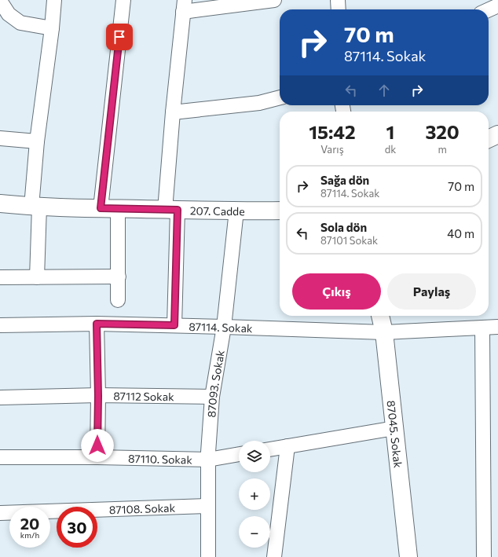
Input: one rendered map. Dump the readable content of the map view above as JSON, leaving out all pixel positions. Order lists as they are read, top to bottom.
{
  "streets": {
    "street": [
      "207. Cadde",
      "87114. Sokak",
      "87093. Sokak",
      "87112 Sokak",
      "87045. Sokak",
      "87110. Sokak",
      "87108. Sokak"
    ]
  },
  "crossings": [
    ["207. Cadde", "87093. Sokak"],
    ["87114. Sokak", "87093. Sokak"],
    ["87114. Sokak", "87045. Sokak"],
    ["87093. Sokak", "87112 Sokak"],
    ["87093. Sokak", "87110. Sokak"],
    ["87093. Sokak", "87108. Sokak"]
  ],
  "page": {
    "turn": ["70 m", "87114. Sokak"],
    "eta": [
      "15:42",
      "Varış",
      "1",
      "dk",
      "320",
      "m"
    ],
    "list": [
      {
        "name": "Sağa dön",
        "note": "87114. Sokak",
        "value": "70 m"
      },
      {
        "name": "Sola dön",
        "note": "87101 Sokak",
        "value": "40 m"
      }
    ],
    "buttons": ["Çıkış", "Paylaş"],
    "map_buttons": ["+", "−"],
    "speed": "20 km/h",
    "limit": "30"
  }
}
